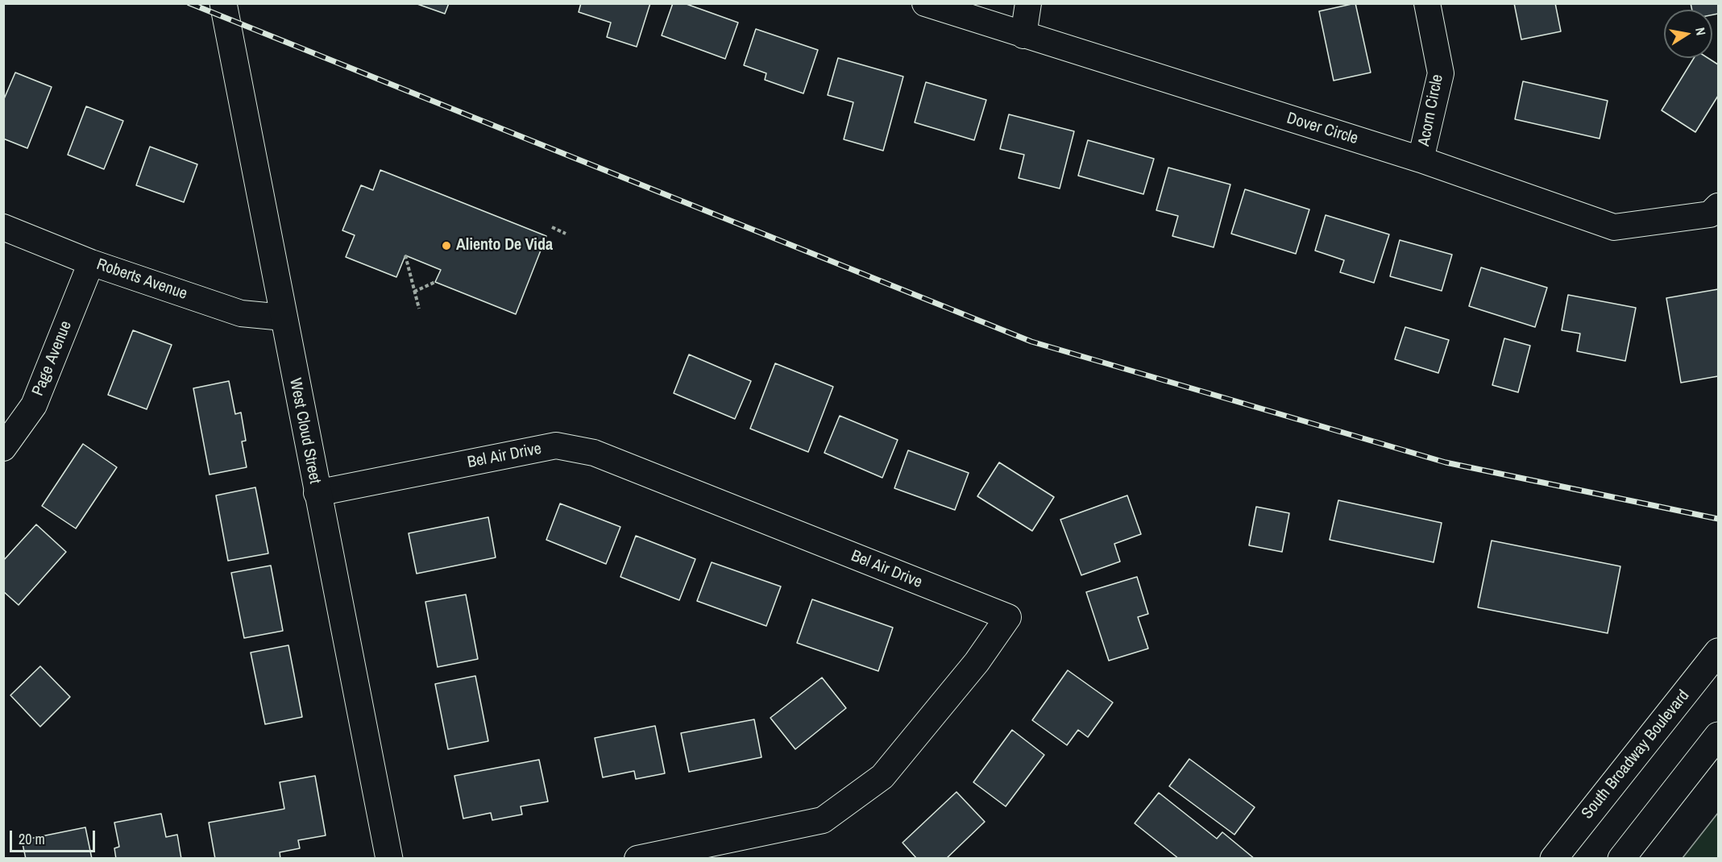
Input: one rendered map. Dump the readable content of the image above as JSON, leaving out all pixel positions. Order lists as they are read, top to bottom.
{
  "streets": {
    "main road": ["West Cloud Street", "South Broadway Boulevard"],
    "street": [
      "Acorn Circle",
      "Dover Circle",
      "Roberts Avenue",
      "Page Avenue",
      "Bel Air Drive"
    ]
  },
  "crossings": [
    ["Acorn Circle", "Dover Circle"],
    ["Roberts Avenue", "Page Avenue"],
    ["Roberts Avenue", "West Cloud Street"],
    ["West Cloud Street", "Bel Air Drive"]
  ],
  "places": ["Aliento De Vida"],
  "scale_bar": "20 m",
  "north": "right"
}
